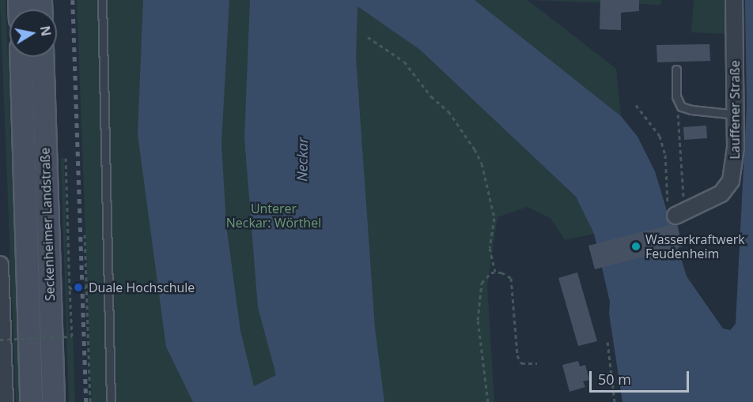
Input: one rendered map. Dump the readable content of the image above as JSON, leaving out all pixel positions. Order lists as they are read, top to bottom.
{
  "streets": {
    "main road": ["Seckenheimer Landstraße"],
    "street": ["Lauffener Straße"]
  },
  "water": ["Neckar"],
  "parks": ["Unterer Neckar: Wörthel"],
  "places": ["Wasserkraftwerk Feudenheim", "Duale Hochschule"],
  "scale_bar": "50 m",
  "north": "right"
}
